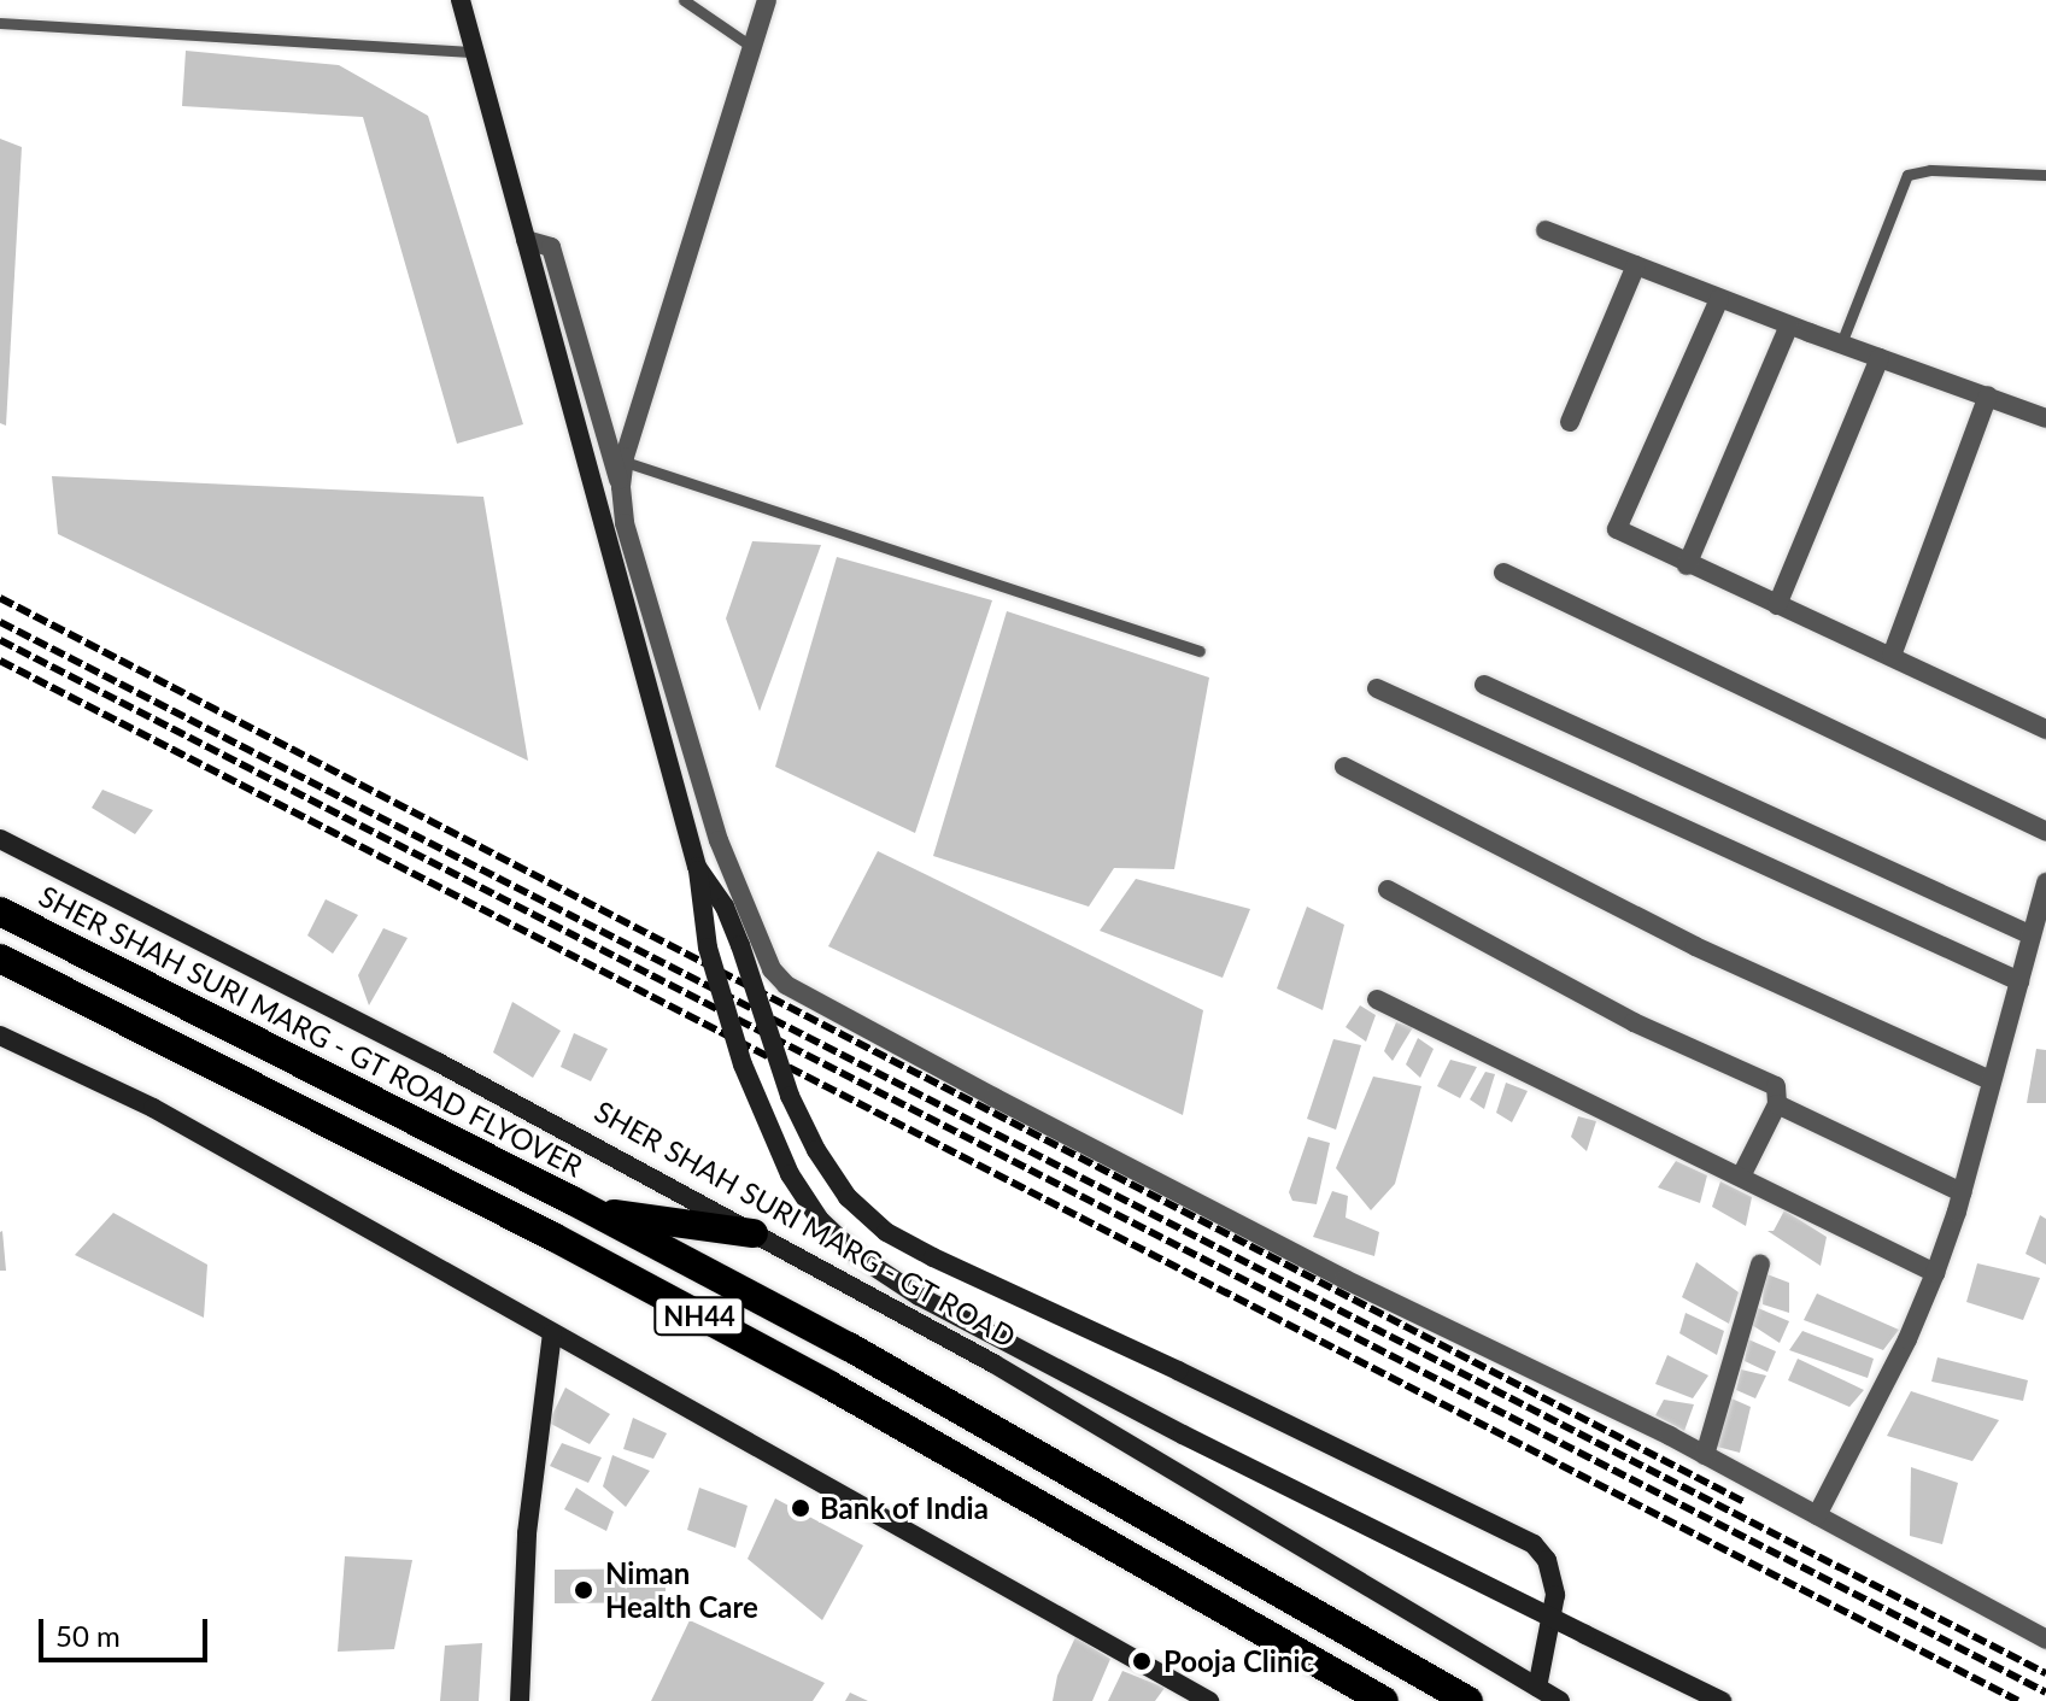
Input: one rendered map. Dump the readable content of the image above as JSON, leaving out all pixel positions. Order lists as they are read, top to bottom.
{
  "streets": {
    "highway": ["SHER SHAH SURI MARG - GT ROAD FLYOVER", "NH44"],
    "street": ["SHER SHAH SURI MARG - GT ROAD"]
  },
  "crossings": [
    ["SHER SHAH SURI MARG - GT ROAD FLYOVER", "NH44"]
  ],
  "places": ["Bank of India", "Niman Health Care", "Pooja Clinic"],
  "scale_bar": "50 m"
}
